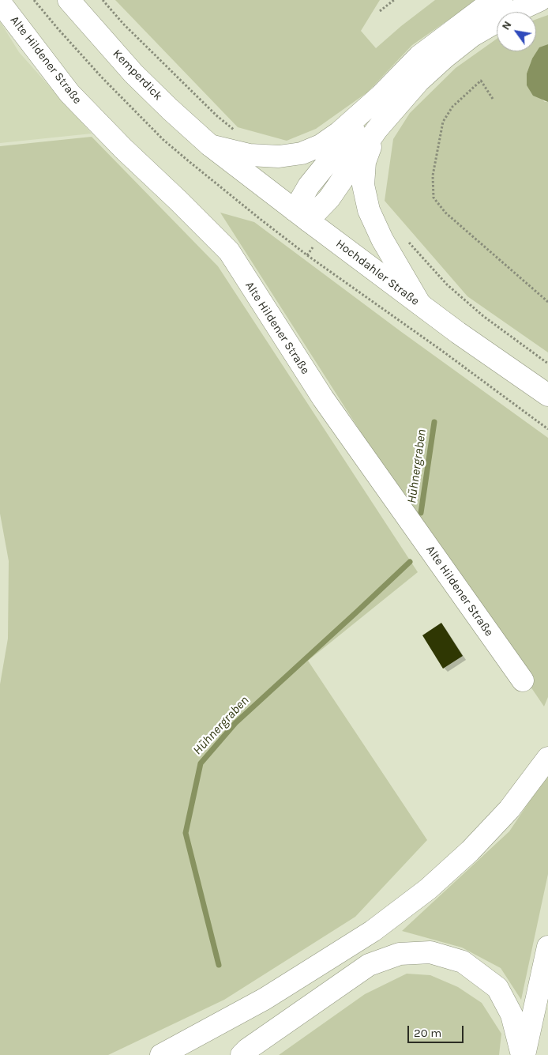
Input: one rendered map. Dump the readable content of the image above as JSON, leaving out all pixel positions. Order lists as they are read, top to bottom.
{
  "streets": {
    "main road": ["Alte Hildener Straße", "Kemperdick", "Hochdahler Straße"]
  },
  "crossings": [
    ["Kemperdick", "Hochdahler Straße"]
  ],
  "water": ["Hühnergraben"],
  "scale_bar": "20 m",
  "north": "top left"
}
